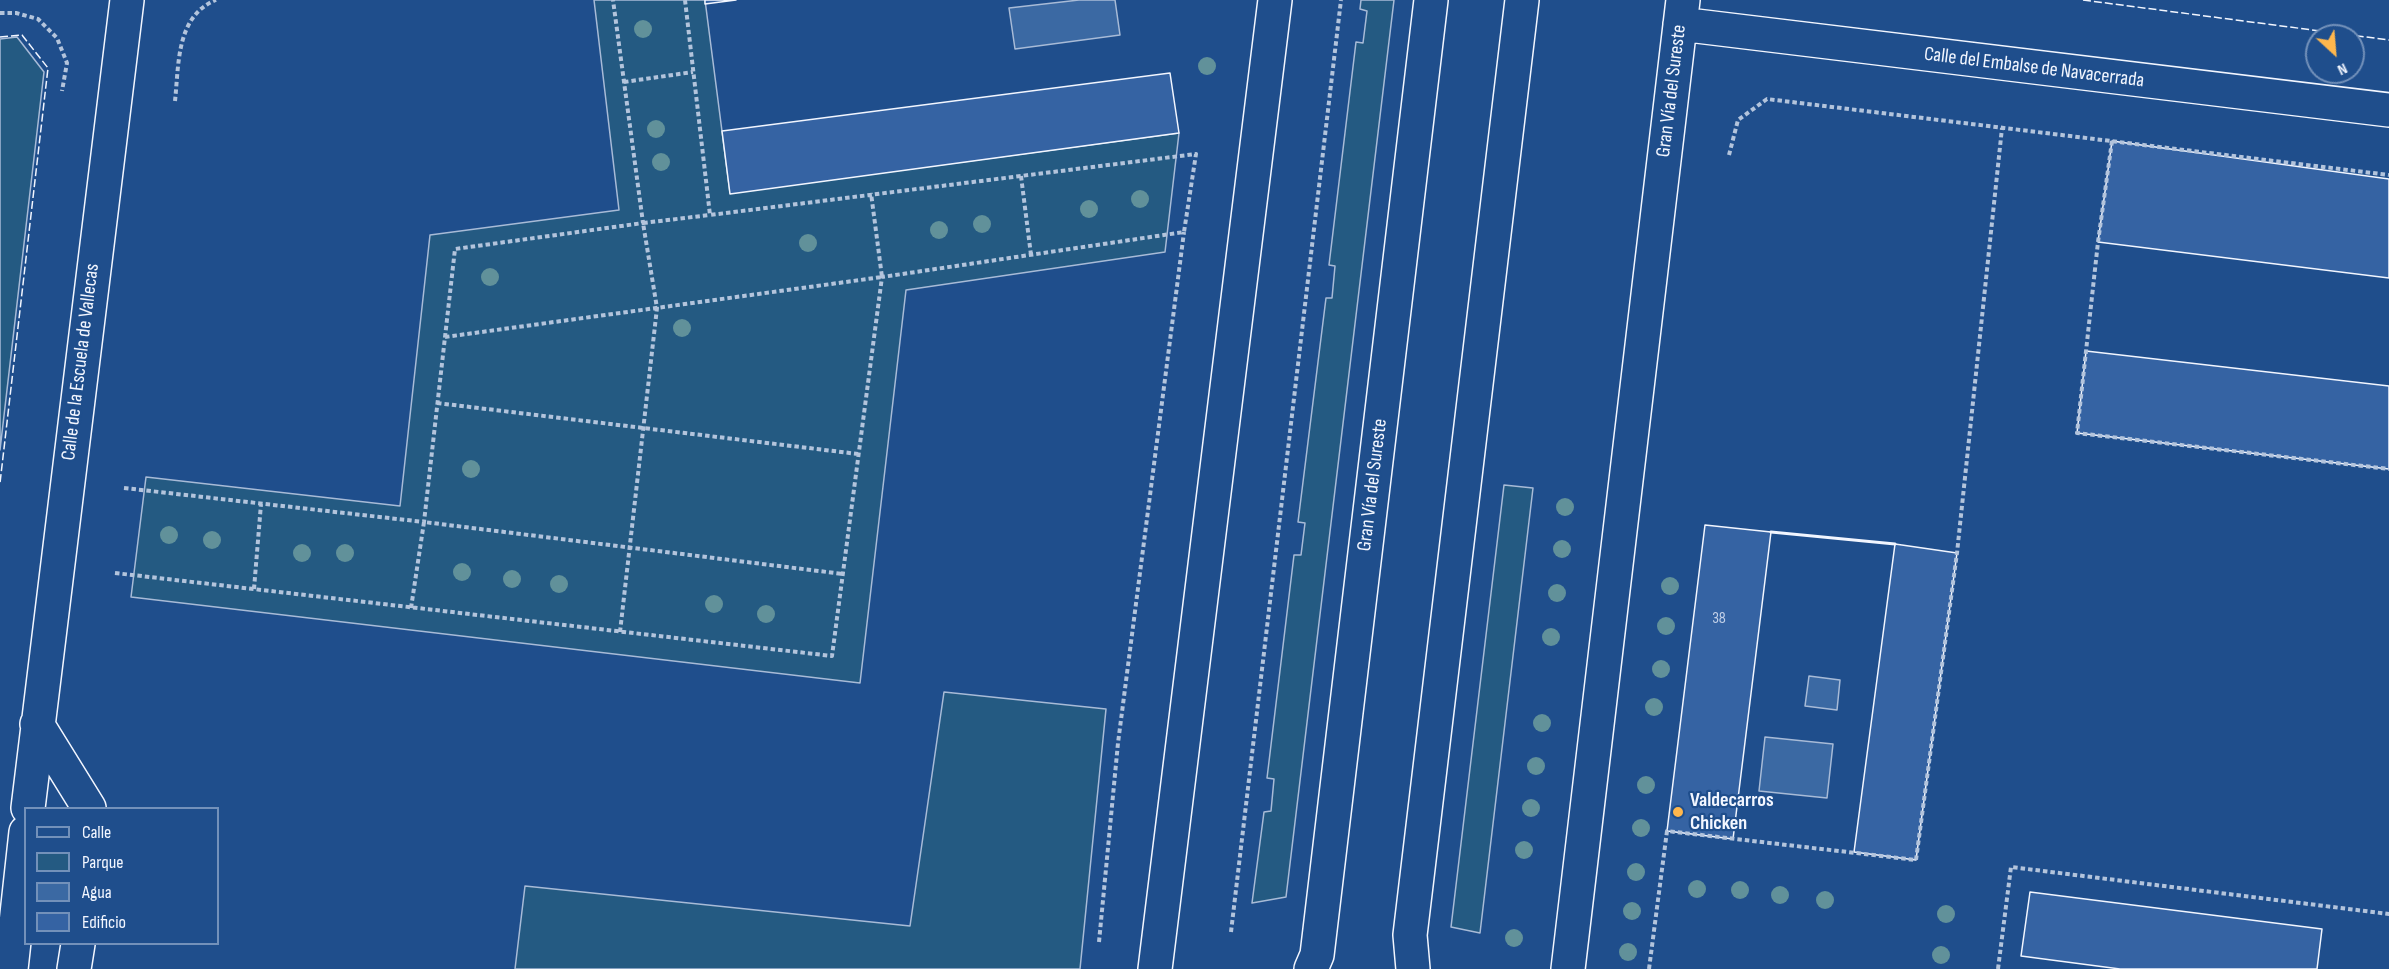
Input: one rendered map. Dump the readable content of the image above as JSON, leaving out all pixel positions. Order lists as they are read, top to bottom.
{
  "streets": {
    "street": ["Calle del Embalse de Navacerrada", "Gran Vía del Sureste", "Calle de la Escuela de Vallecas"]
  },
  "crossings": [
    ["Calle del Embalse de Navacerrada", "Gran Vía del Sureste"]
  ],
  "places": ["Valdecarros Chicken"],
  "house_numbers": ["38"],
  "legend": [
    "Calle",
    "Parque",
    "Agua",
    "Edificio"
  ],
  "north": "bottom right"
}
